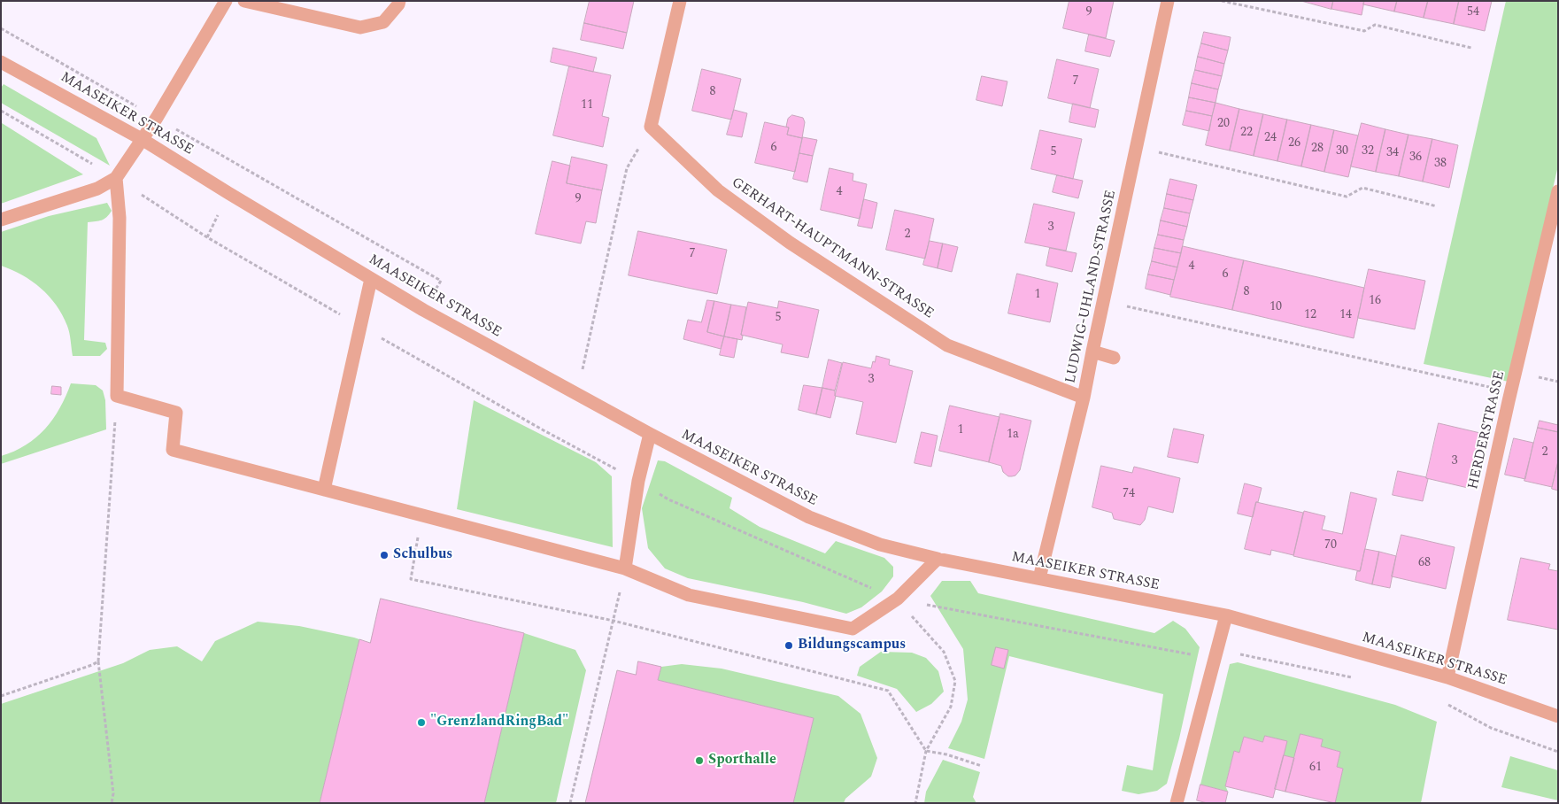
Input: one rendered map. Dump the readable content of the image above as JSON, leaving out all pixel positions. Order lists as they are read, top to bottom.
{
  "streets": {
    "street": [
      "MAASEIKER STRASSE",
      "GERHART-HAUPTMANN-STRASSE",
      "LUDWIG-UHLAND-STRASSE",
      "HERDERSTRASSE"
    ]
  },
  "crossings": [
    ["MAASEIKER STRASSE", "LUDWIG-UHLAND-STRASSE"],
    ["MAASEIKER STRASSE", "HERDERSTRASSE"],
    ["GERHART-HAUPTMANN-STRASSE", "LUDWIG-UHLAND-STRASSE"]
  ],
  "places": [
    "Schulbus",
    "Bildungscampus",
    "\"GrenzlandRingBad\"",
    "Sporthalle"
  ],
  "house_numbers": [
    "9",
    "54",
    "7",
    "8",
    "11",
    "20",
    "22",
    "24",
    "26",
    "6",
    "28",
    "30",
    "32",
    "5",
    "34",
    "36",
    "38",
    "4",
    "9",
    "3",
    "2",
    "7",
    "4",
    "6",
    "8",
    "1",
    "16",
    "10",
    "12",
    "14",
    "5",
    "3",
    "1",
    "1a",
    "2",
    "3",
    "74",
    "70",
    "68",
    "61"
  ]
}
